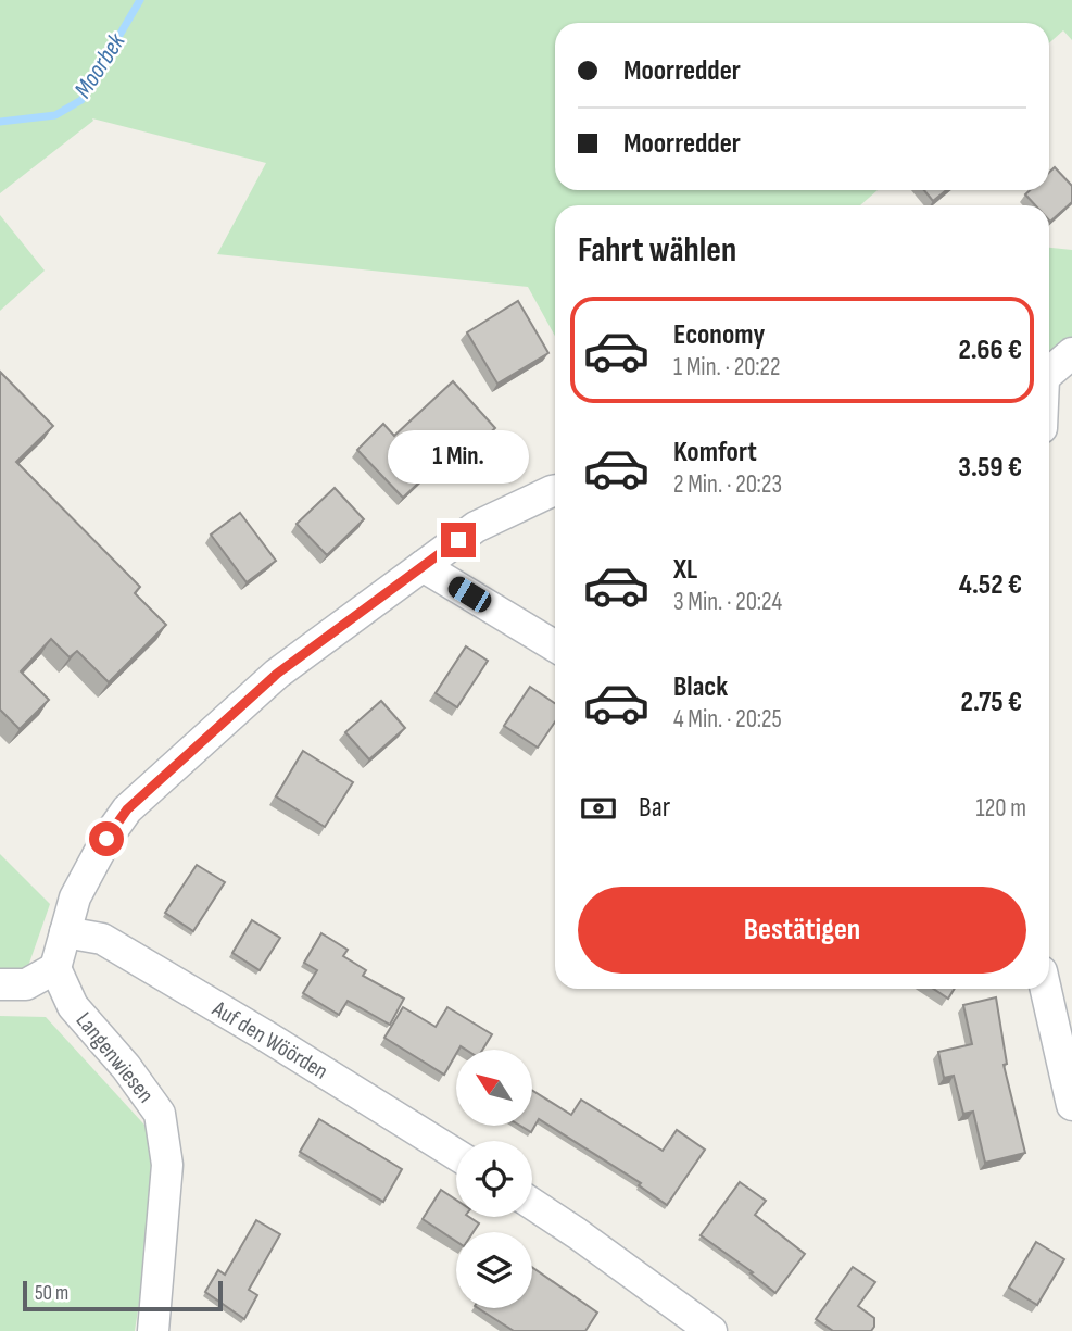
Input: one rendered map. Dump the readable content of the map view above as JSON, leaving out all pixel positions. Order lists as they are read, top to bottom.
{
  "streets": {
    "street": ["Auf den Wöörden", "Langenwiesen"]
  },
  "water": ["Moorbek"],
  "scale_bar": "50 m",
  "north": "top left",
  "page": {
    "banner": ["Moorredder", "Moorredder"],
    "heading": "Fahrt wählen",
    "list": [
      {
        "name": "Economy",
        "note": "1 Min. · 20:22",
        "value": "2.66 €"
      },
      {
        "name": "Komfort",
        "note": "2 Min. · 20:23",
        "value": "3.59 €"
      },
      {
        "name": "XL",
        "note": "3 Min. · 20:24",
        "value": "4.52 €"
      },
      {
        "name": "Black",
        "note": "4 Min. · 20:25",
        "value": "2.75 €"
      }
    ],
    "bubble": "1 Min.",
    "pay": ["Bar", "120 m"],
    "buttons": "Bestätigen",
    "scale": "50 m"
  }
}
